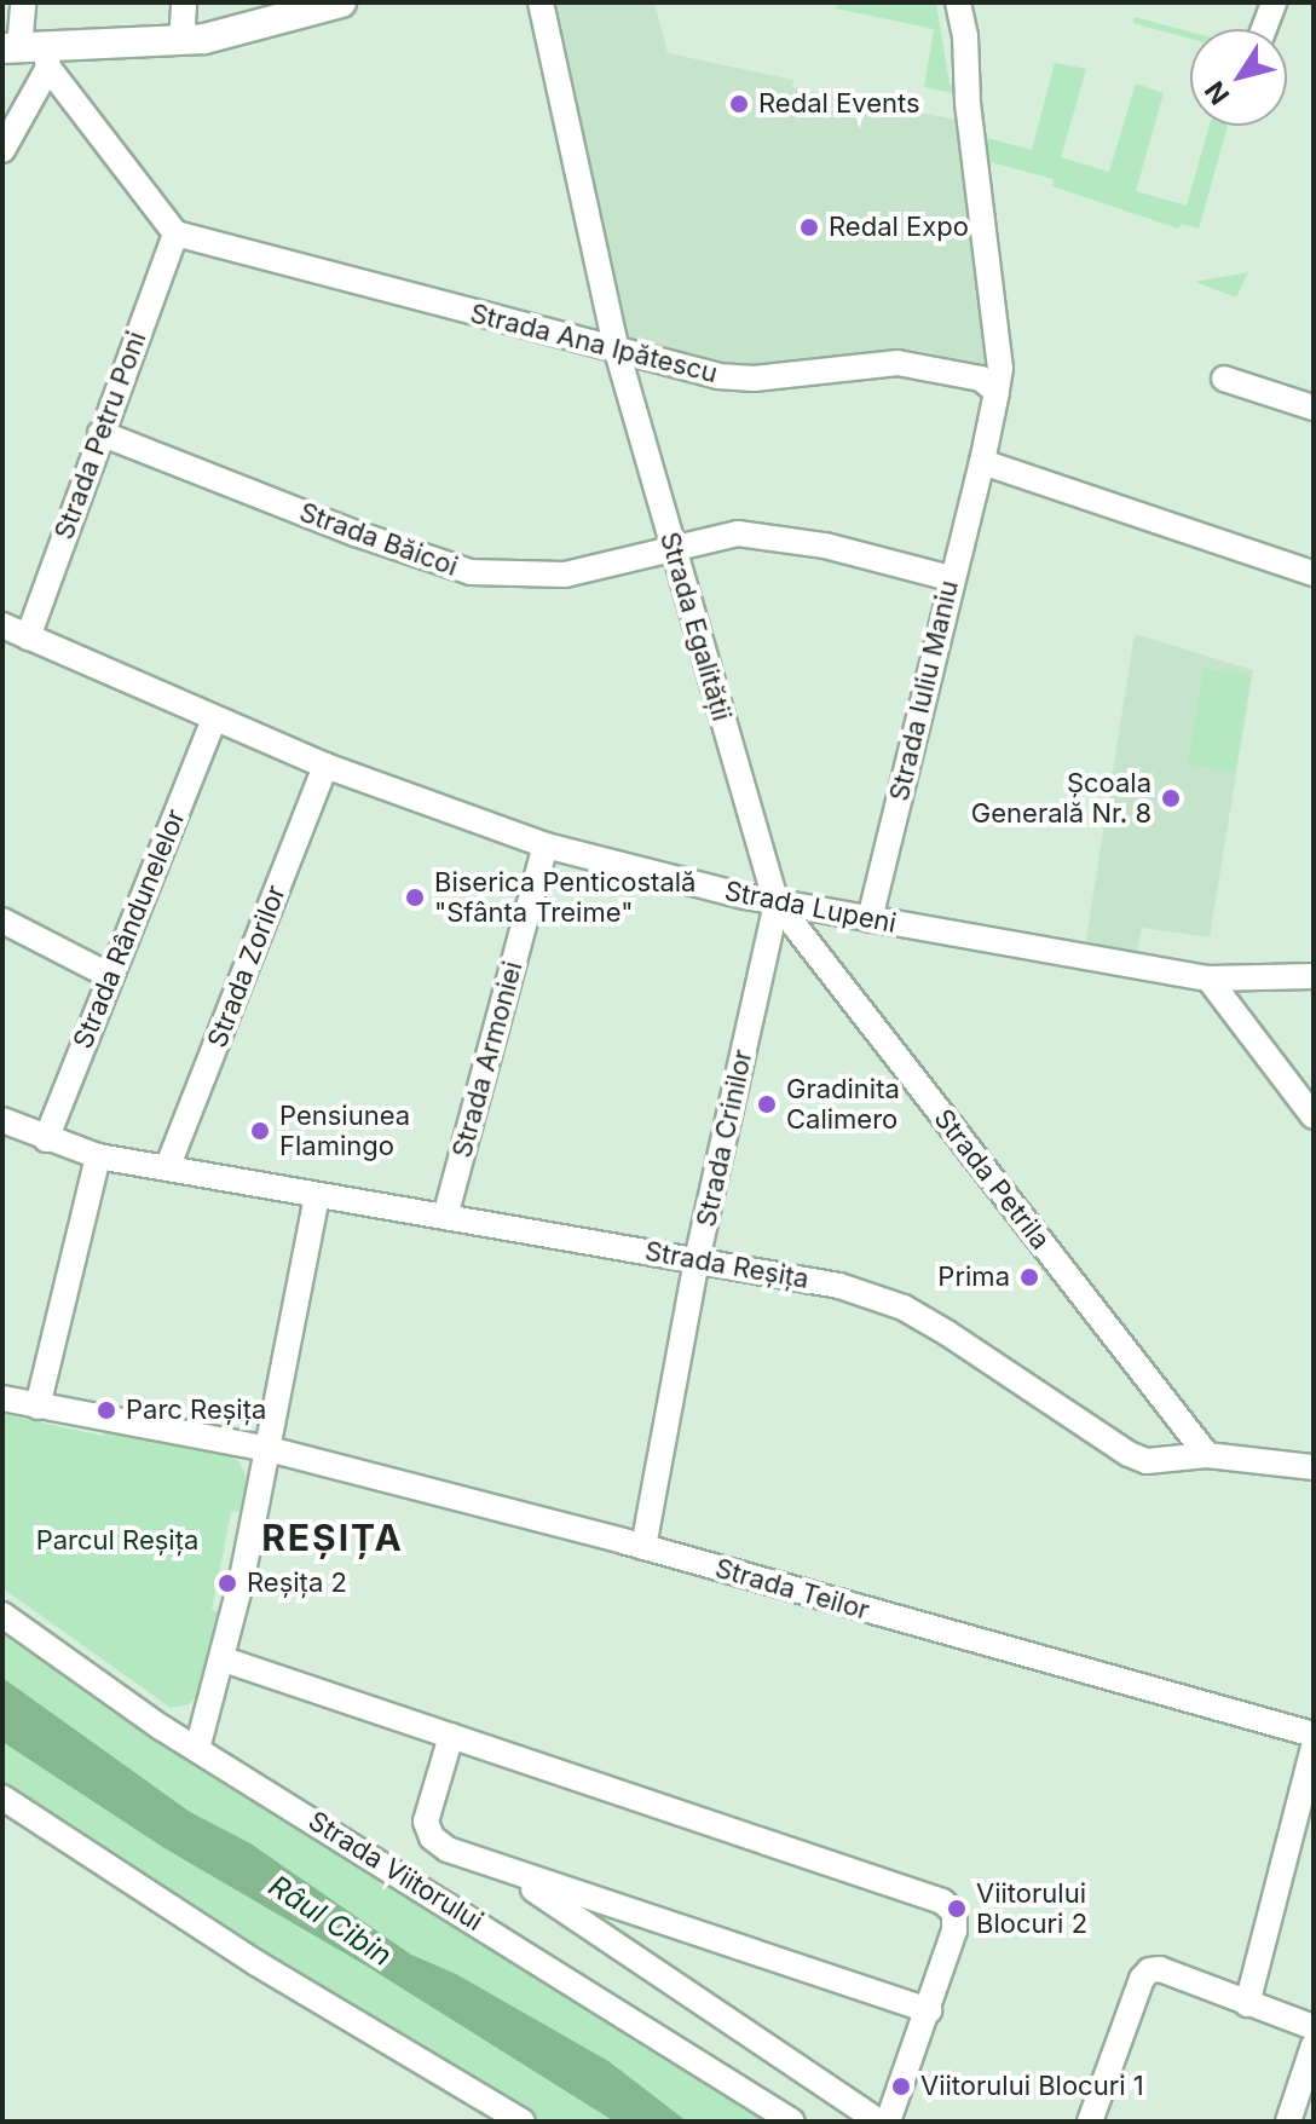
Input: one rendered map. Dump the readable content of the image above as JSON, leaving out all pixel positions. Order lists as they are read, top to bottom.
{
  "streets": {
    "street": [
      "Strada Ana Ipătescu",
      "Strada Petru Poni",
      "Strada Băicoi",
      "Strada Egalității",
      "Strada Iuliu Maniu",
      "Strada Lupeni",
      "Strada Rândunelelor",
      "Strada Zorilor",
      "Strada Armoniei",
      "Strada Crinilor",
      "Strada Petrila",
      "Strada Reșița",
      "Strada Teilor",
      "Strada Viitorului"
    ]
  },
  "crossings": [
    ["Strada Ana Ipătescu", "Strada Petru Poni"],
    ["Strada Ana Ipătescu", "Strada Egalității"],
    ["Strada Petru Poni", "Strada Băicoi"],
    ["Strada Petru Poni", "Strada Lupeni"],
    ["Strada Băicoi", "Strada Egalității"],
    ["Strada Băicoi", "Strada Iuliu Maniu"],
    ["Strada Egalității", "Strada Lupeni"],
    ["Strada Egalității", "Strada Crinilor"],
    ["Strada Egalității", "Strada Petrila"],
    ["Strada Iuliu Maniu", "Strada Lupeni"],
    ["Strada Lupeni", "Strada Rândunelelor"],
    ["Strada Lupeni", "Strada Zorilor"],
    ["Strada Lupeni", "Strada Armoniei"],
    ["Strada Lupeni", "Strada Crinilor"],
    ["Strada Lupeni", "Strada Petrila"],
    ["Strada Rândunelelor", "Strada Reșița"],
    ["Strada Zorilor", "Strada Reșița"],
    ["Strada Armoniei", "Strada Reșița"],
    ["Strada Crinilor", "Strada Petrila"],
    ["Strada Crinilor", "Strada Reșița"],
    ["Strada Crinilor", "Strada Teilor"],
    ["Strada Petrila", "Strada Reșița"]
  ],
  "districts": ["REȘIȚA"],
  "water": ["Râul Cibin"],
  "parks": ["Parcul Reșița"],
  "places": [
    "Redal Events",
    "Redal Expo",
    "Școala Generală Nr. 8",
    "Biserica Penticostală \"Sfânta Treime\"",
    "Gradinita Calimero",
    "Pensiunea Flamingo",
    "Prima",
    "Parc Reșița",
    "Reșița 2",
    "Viitorului Blocuri 2",
    "Viitorului Blocuri 1"
  ],
  "north": "bottom left"
}
